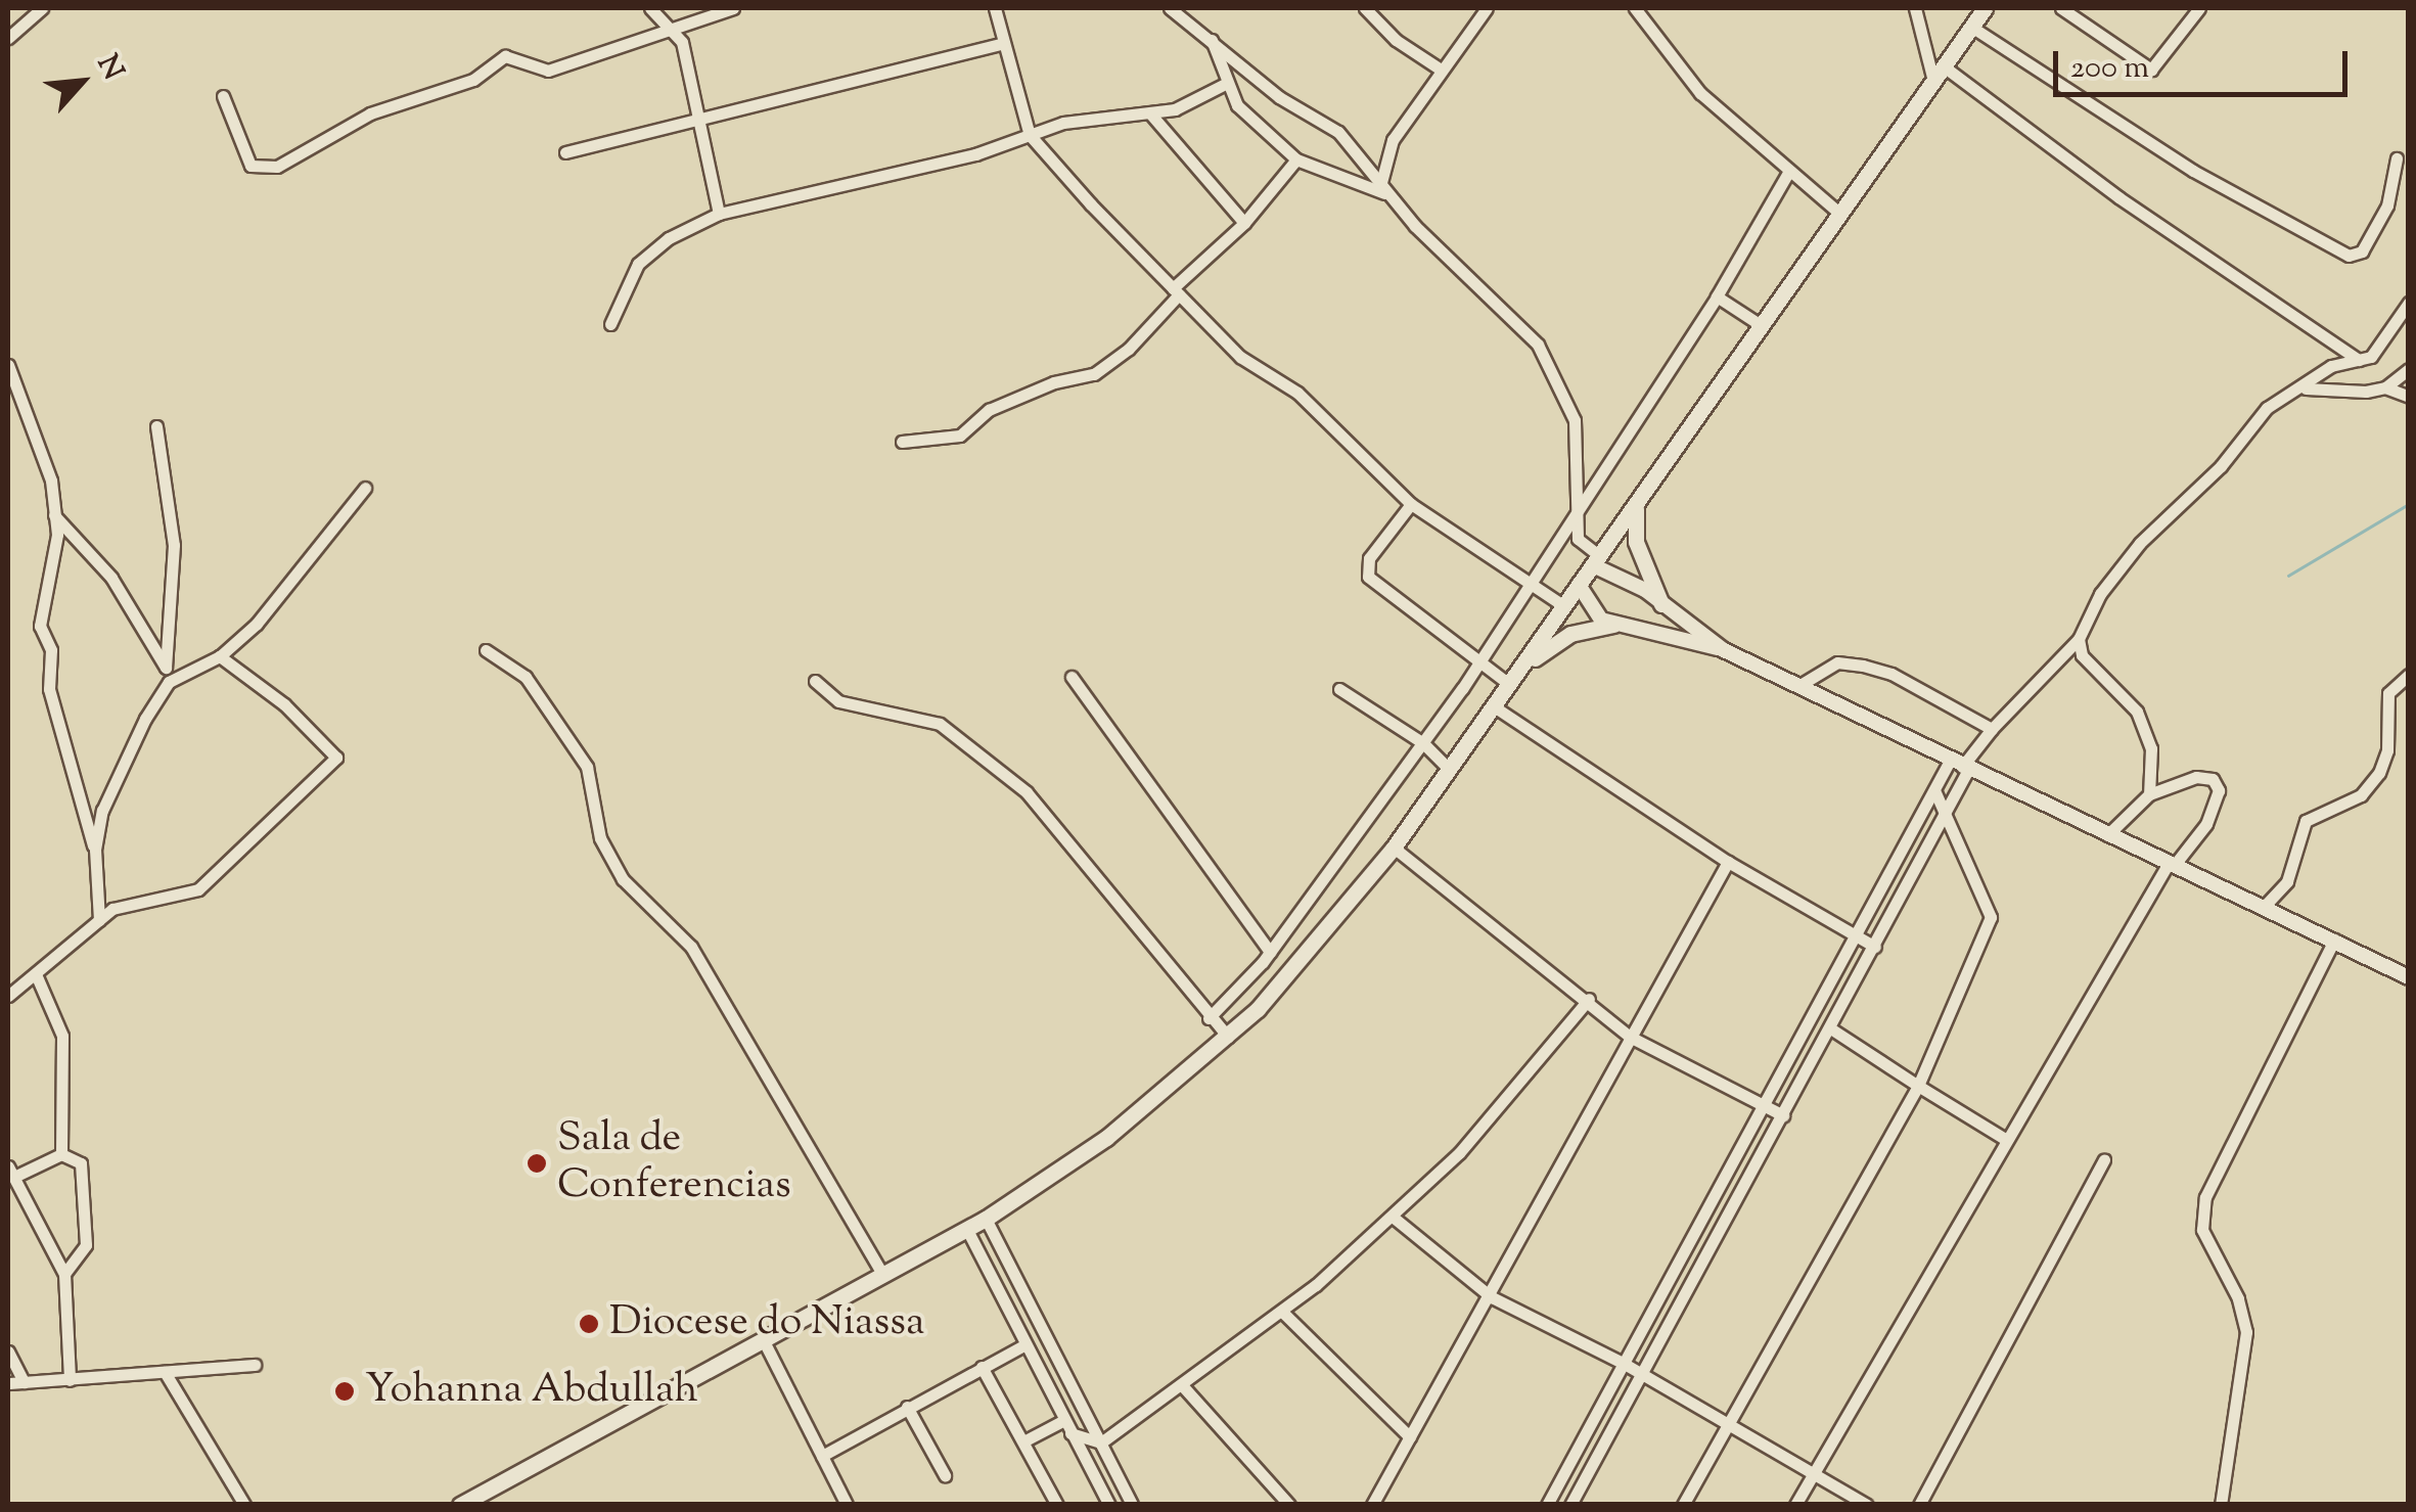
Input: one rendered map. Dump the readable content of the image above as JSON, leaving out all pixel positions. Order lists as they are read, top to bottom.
{
  "places": ["Sala de Conferencias", "Diocese do Niassa", "Yohanna Abdullah"],
  "scale_bar": "200 m",
  "north": "top right"
}
